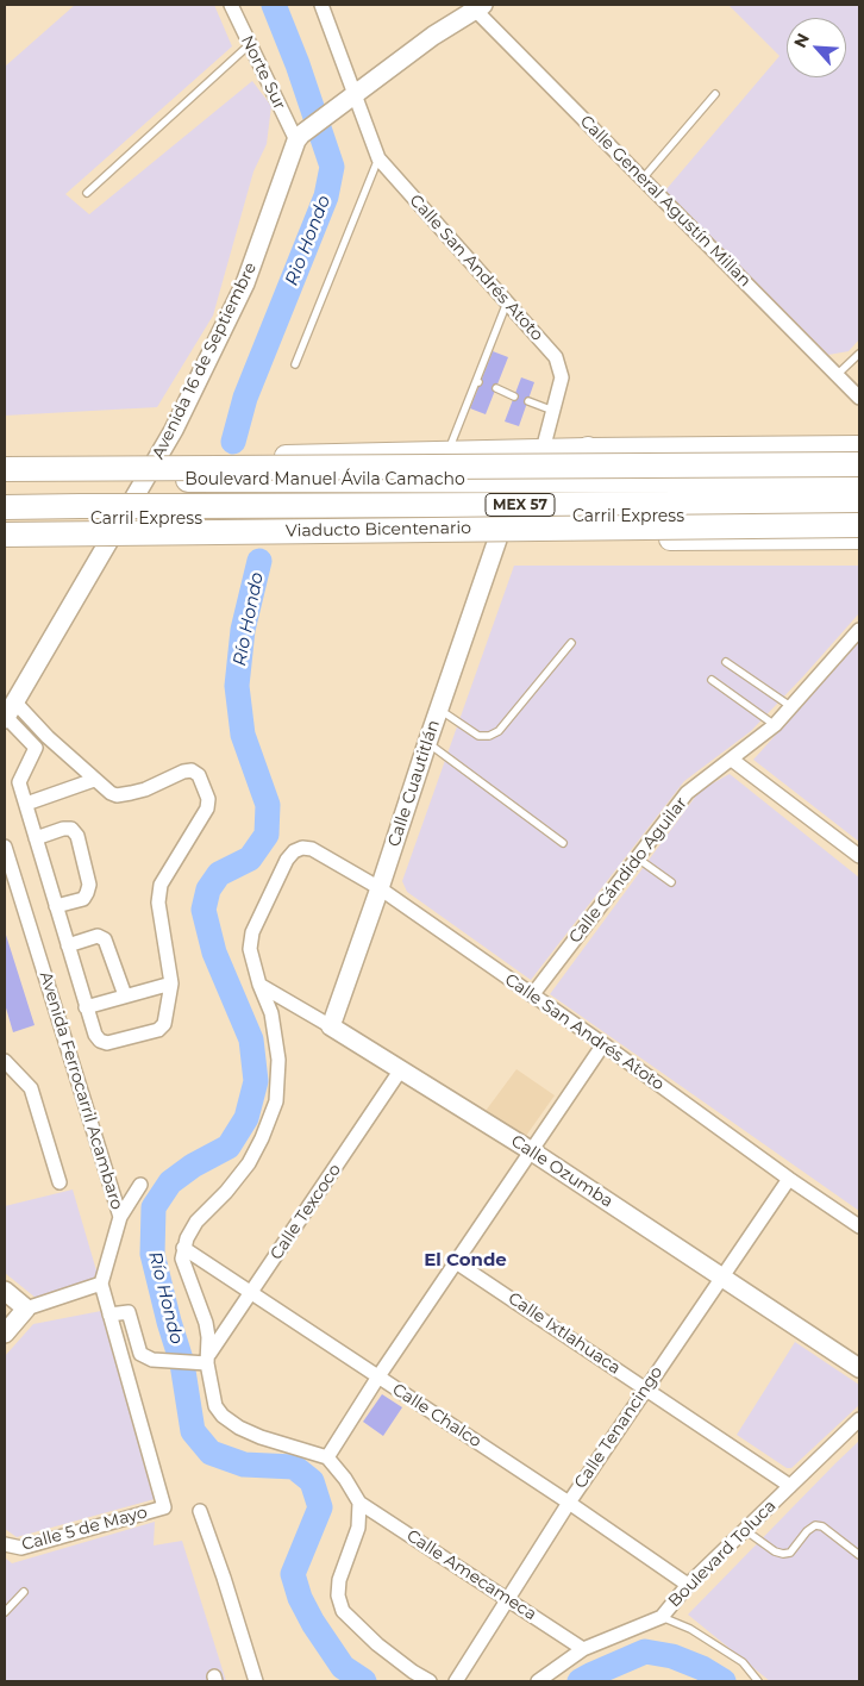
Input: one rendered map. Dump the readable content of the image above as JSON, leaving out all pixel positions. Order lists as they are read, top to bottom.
{
  "streets": {
    "highway": [
      "Boulevard Manuel Ávila Camacho",
      "MEX 57",
      "Carril Express",
      "Viaducto Bicentenario"
    ],
    "street": [
      "Norte Sur",
      "Calle General Agustín Millan",
      "Calle San Andrés Atoto",
      "Avenida 16 de Septiembre",
      "Calle Cuautitlán",
      "Calle Cándido Aguilar",
      "Avenida Ferrocarril Acambaro",
      "Calle Ozumba",
      "Calle Texcoco",
      "Calle Ixtlahuaca",
      "Calle Chalco",
      "Calle Tenancingo",
      "Calle 5 de Mayo",
      "Boulevard Toluca",
      "Calle Amecameca"
    ]
  },
  "crossings": [
    ["Norte Sur", "Avenida 16 de Septiembre"],
    ["Calle San Andrés Atoto", "Calle Cuautitlán"],
    ["Calle San Andrés Atoto", "Calle Cándido Aguilar"],
    ["Calle San Andrés Atoto", "Calle Ozumba"],
    ["Calle San Andrés Atoto", "Calle Tenancingo"],
    ["Calle Cuautitlán", "Calle Ozumba"],
    ["Calle Ozumba", "Calle Texcoco"],
    ["Calle Ozumba", "Calle Tenancingo"],
    ["Calle Texcoco", "Calle Chalco"],
    ["Calle Ixtlahuaca", "Calle Tenancingo"],
    ["Calle Ixtlahuaca", "Boulevard Toluca"],
    ["Calle Chalco", "Calle Tenancingo"],
    ["Calle Chalco", "Boulevard Toluca"],
    ["Calle Tenancingo", "Calle Amecameca"],
    ["Boulevard Toluca", "Calle Amecameca"]
  ],
  "districts": ["El Conde"],
  "water": ["Rio Hondo", "Río Hondo"],
  "north": "top left"
}
